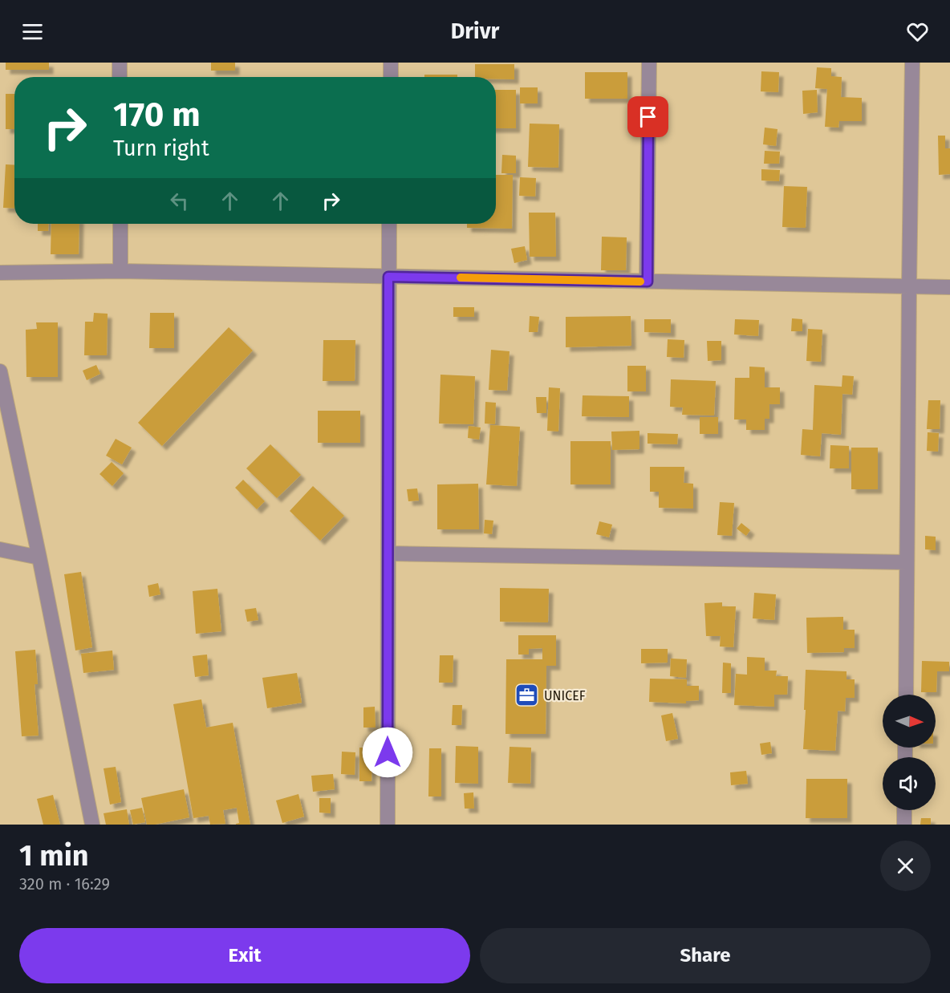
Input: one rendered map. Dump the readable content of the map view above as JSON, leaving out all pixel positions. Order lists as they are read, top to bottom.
{
  "places": {
    "office": ["UNICEF"]
  },
  "north": "right",
  "page": {
    "header": "Drivr",
    "turn": ["170 m", "Turn right"],
    "heading": ["1 min", "320 m · 16:29"],
    "buttons": ["Exit", "Share"]
  }
}
